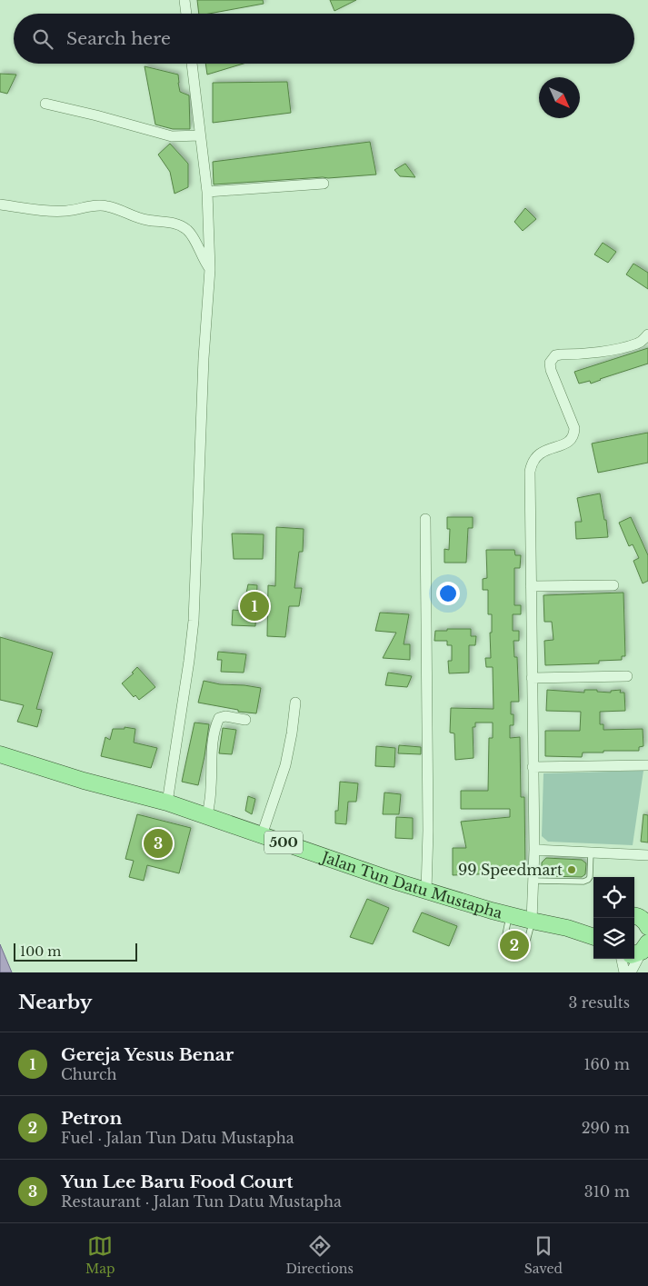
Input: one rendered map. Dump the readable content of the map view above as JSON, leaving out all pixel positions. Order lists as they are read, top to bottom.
{
  "streets": {
    "main road": ["500", "Jalan Tun Datu Mustapha"]
  },
  "places": ["99 Speedmart"],
  "scale_bar": "100 m",
  "north": "bottom right",
  "page": {
    "search": "Search here",
    "pins": ["1", "3", "2"],
    "scale": "100 m",
    "heading": ["Nearby", "3 results"],
    "list": [
      {
        "mark": "1",
        "name": "Gereja Yesus Benar",
        "note": "Church",
        "value": "160 m"
      },
      {
        "mark": "2",
        "name": "Petron",
        "note": "Fuel · Jalan Tun Datu Mustapha",
        "value": "290 m"
      },
      {
        "mark": "3",
        "name": "Yun Lee Baru Food Court",
        "note": "Restaurant · Jalan Tun Datu Mustapha",
        "value": "310 m"
      }
    ],
    "nav": ["Map", "Directions", "Saved"]
  }
}
